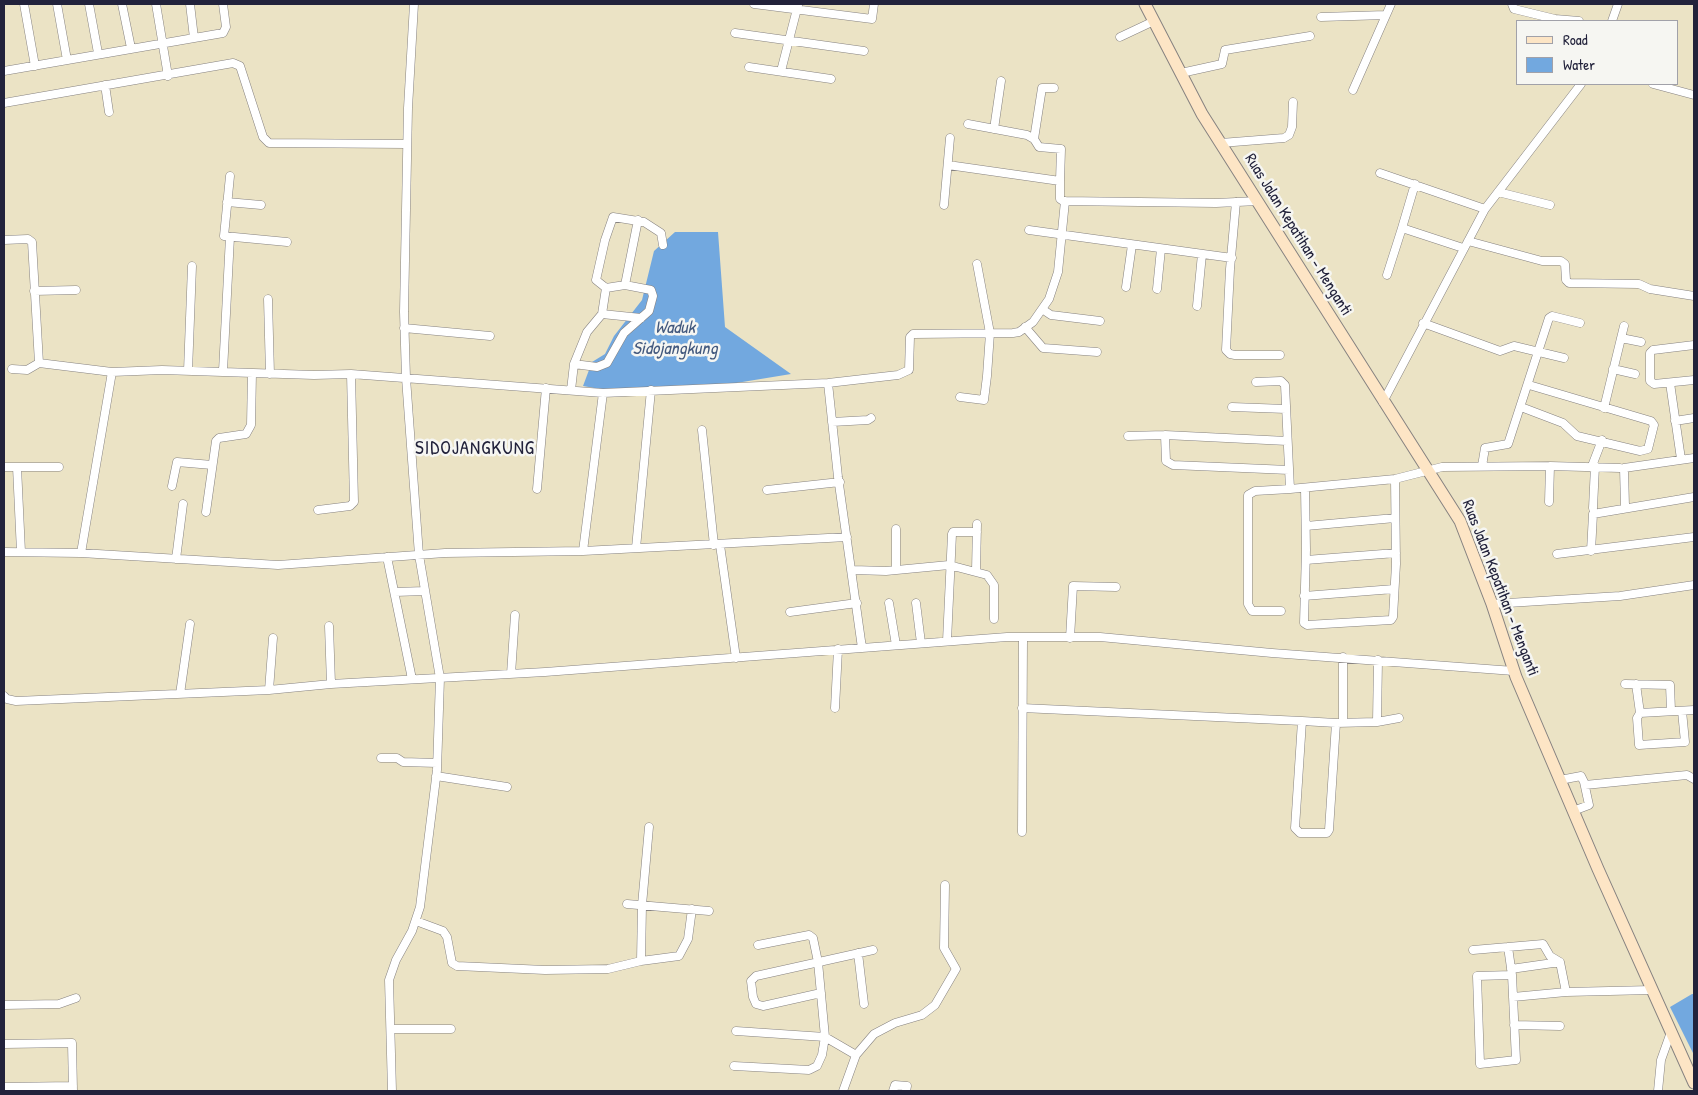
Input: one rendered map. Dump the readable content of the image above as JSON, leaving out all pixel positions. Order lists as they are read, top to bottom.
{
  "streets": {
    "main road": ["Ruas Jalan Kepatihan - Menganti"]
  },
  "districts": ["SIDOJANGKUNG"],
  "water": ["Waduk Sidojangkung"],
  "legend": ["Road", "Water"]
}
